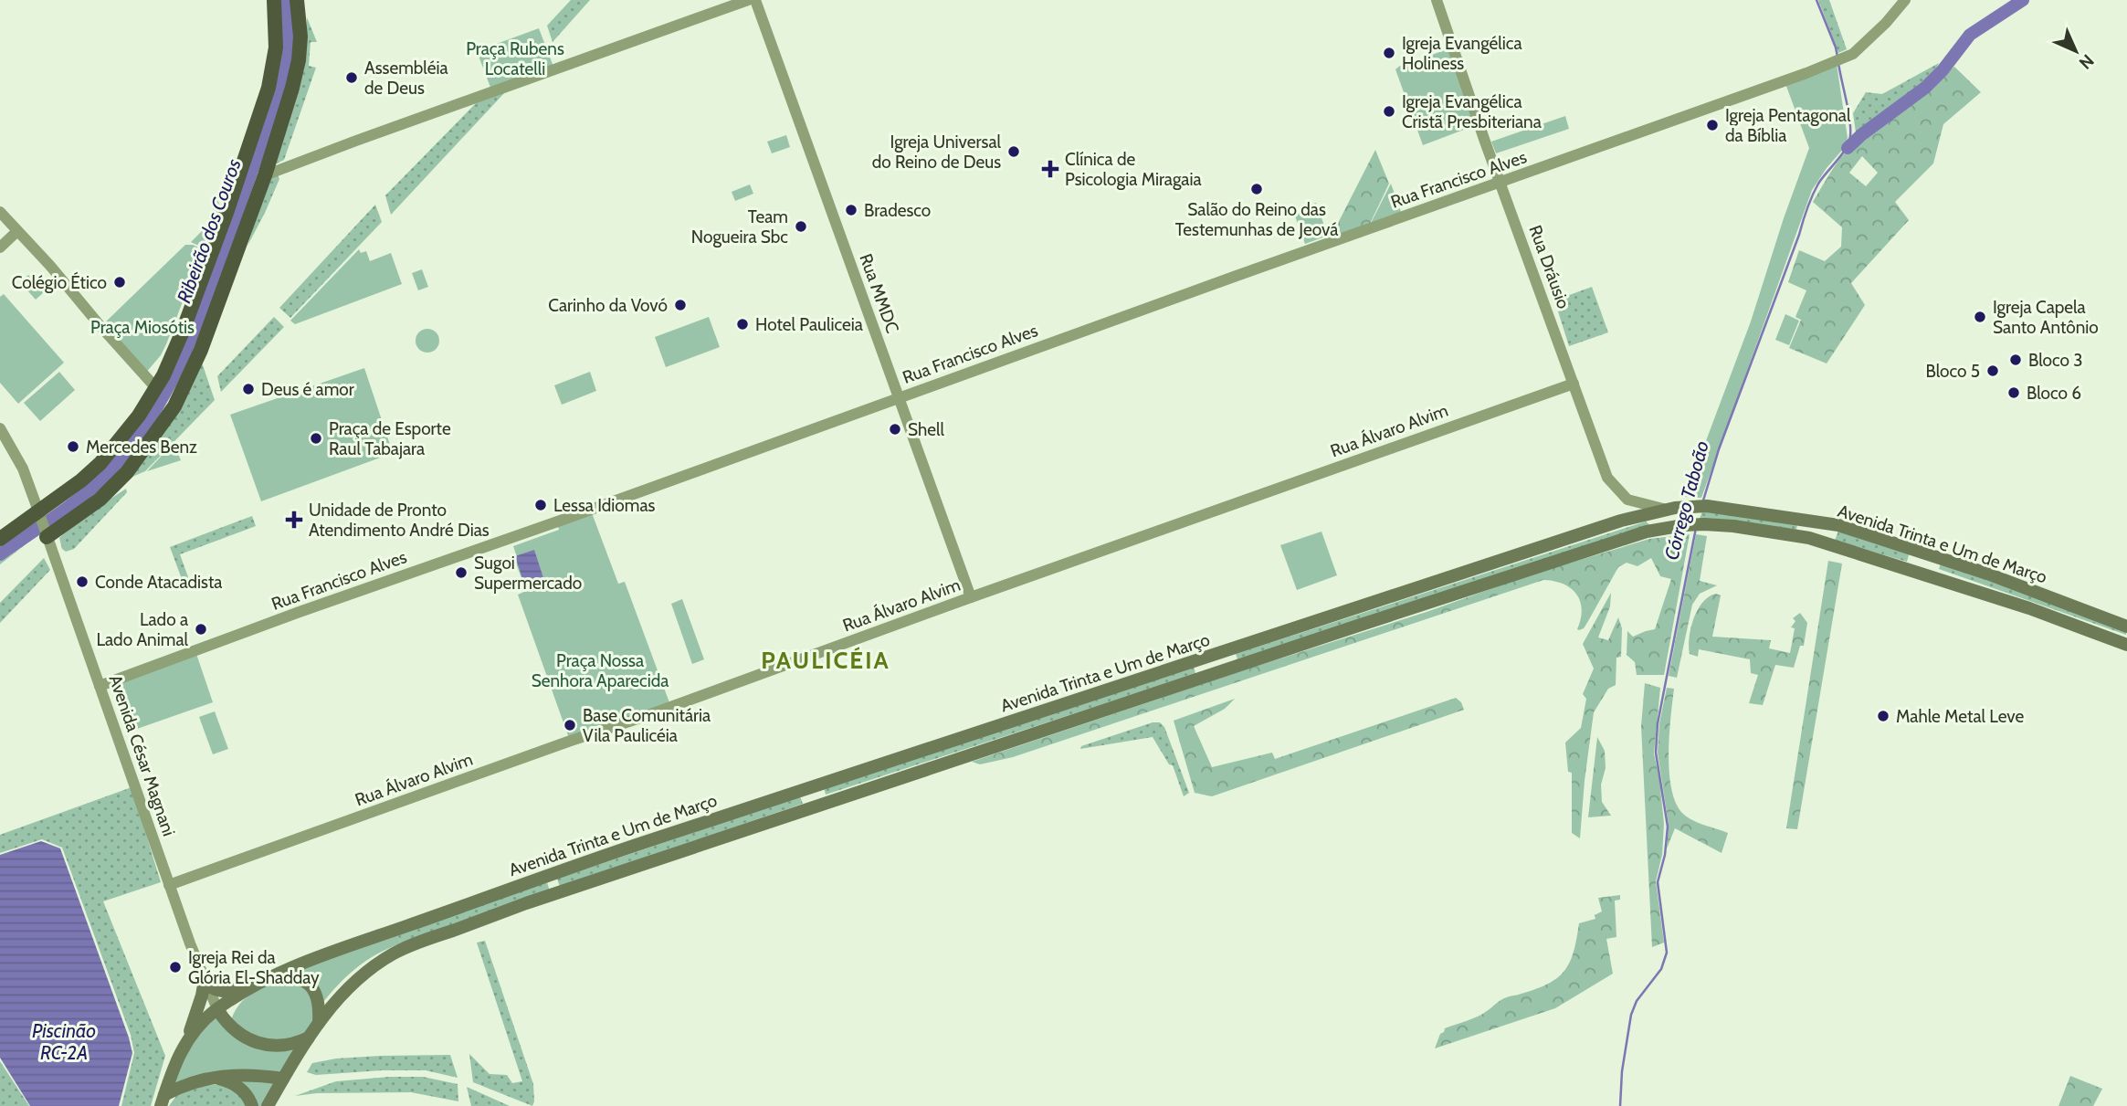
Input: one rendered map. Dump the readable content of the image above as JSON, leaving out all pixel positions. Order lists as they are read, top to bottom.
{
  "streets": {
    "main road": ["Avenida Trinta e Um de Março"],
    "street": [
      "Rua Francisco Alves",
      "Rua Dráusio",
      "Rua MMDC",
      "Rua Álvaro Alvim",
      "Avenida César Magnani"
    ]
  },
  "crossings": [
    ["Rua Francisco Alves", "Rua Dráusio"],
    ["Rua Francisco Alves", "Rua MMDC"],
    ["Rua Francisco Alves", "Avenida César Magnani"],
    ["Rua Dráusio", "Rua Álvaro Alvim"],
    ["Rua Dráusio", "Avenida Trinta e Um de Março"],
    ["Rua MMDC", "Rua Álvaro Alvim"],
    ["Rua Álvaro Alvim", "Avenida César Magnani"],
    ["Avenida Trinta e Um de Março", "Avenida César Magnani"]
  ],
  "districts": ["PAULICÉIA"],
  "water": ["Ribeirão dos Couros", "Córrego Taboão", "Piscinão RC-2A"],
  "parks": ["Praça Rubens Locatelli", "Praça Miosótis", "Praça Nossa Senhora Aparecida"],
  "places": {
    "other": [
      "Igreja Evangélica Holiness",
      "Assembléia de Deus",
      "Igreja Evangélica Cristã Presbiteriana",
      "Igreja Pentagonal da Bíblia",
      "Igreja Universal do Reino de Deus",
      "Salão do Reino das Testemunhas de Jeová",
      "Bradesco",
      "Team Nogueira Sbc",
      "Colégio Ético",
      "Carinho da Vovó",
      "Igreja Capela Santo Antônio",
      "Hotel Pauliceia",
      "Bloco 3",
      "Bloco 5",
      "Deus é amor",
      "Bloco 6",
      "Shell",
      "Praça de Esporte Raul Tabajara",
      "Mercedes Benz",
      "Lessa Idiomas",
      "Sugoi Supermercado",
      "Conde Atacadista",
      "Lado a Lado Animal",
      "Mahle Metal Leve",
      "Base Comunitária Vila Paulicéia",
      "Igreja Rei da Glória El-Shadday"
    ],
    "health": ["Clínica de Psicologia Miragaia", "Unidade de Pronto Atendimento André Dias"]
  },
  "north": "bottom right"
}
